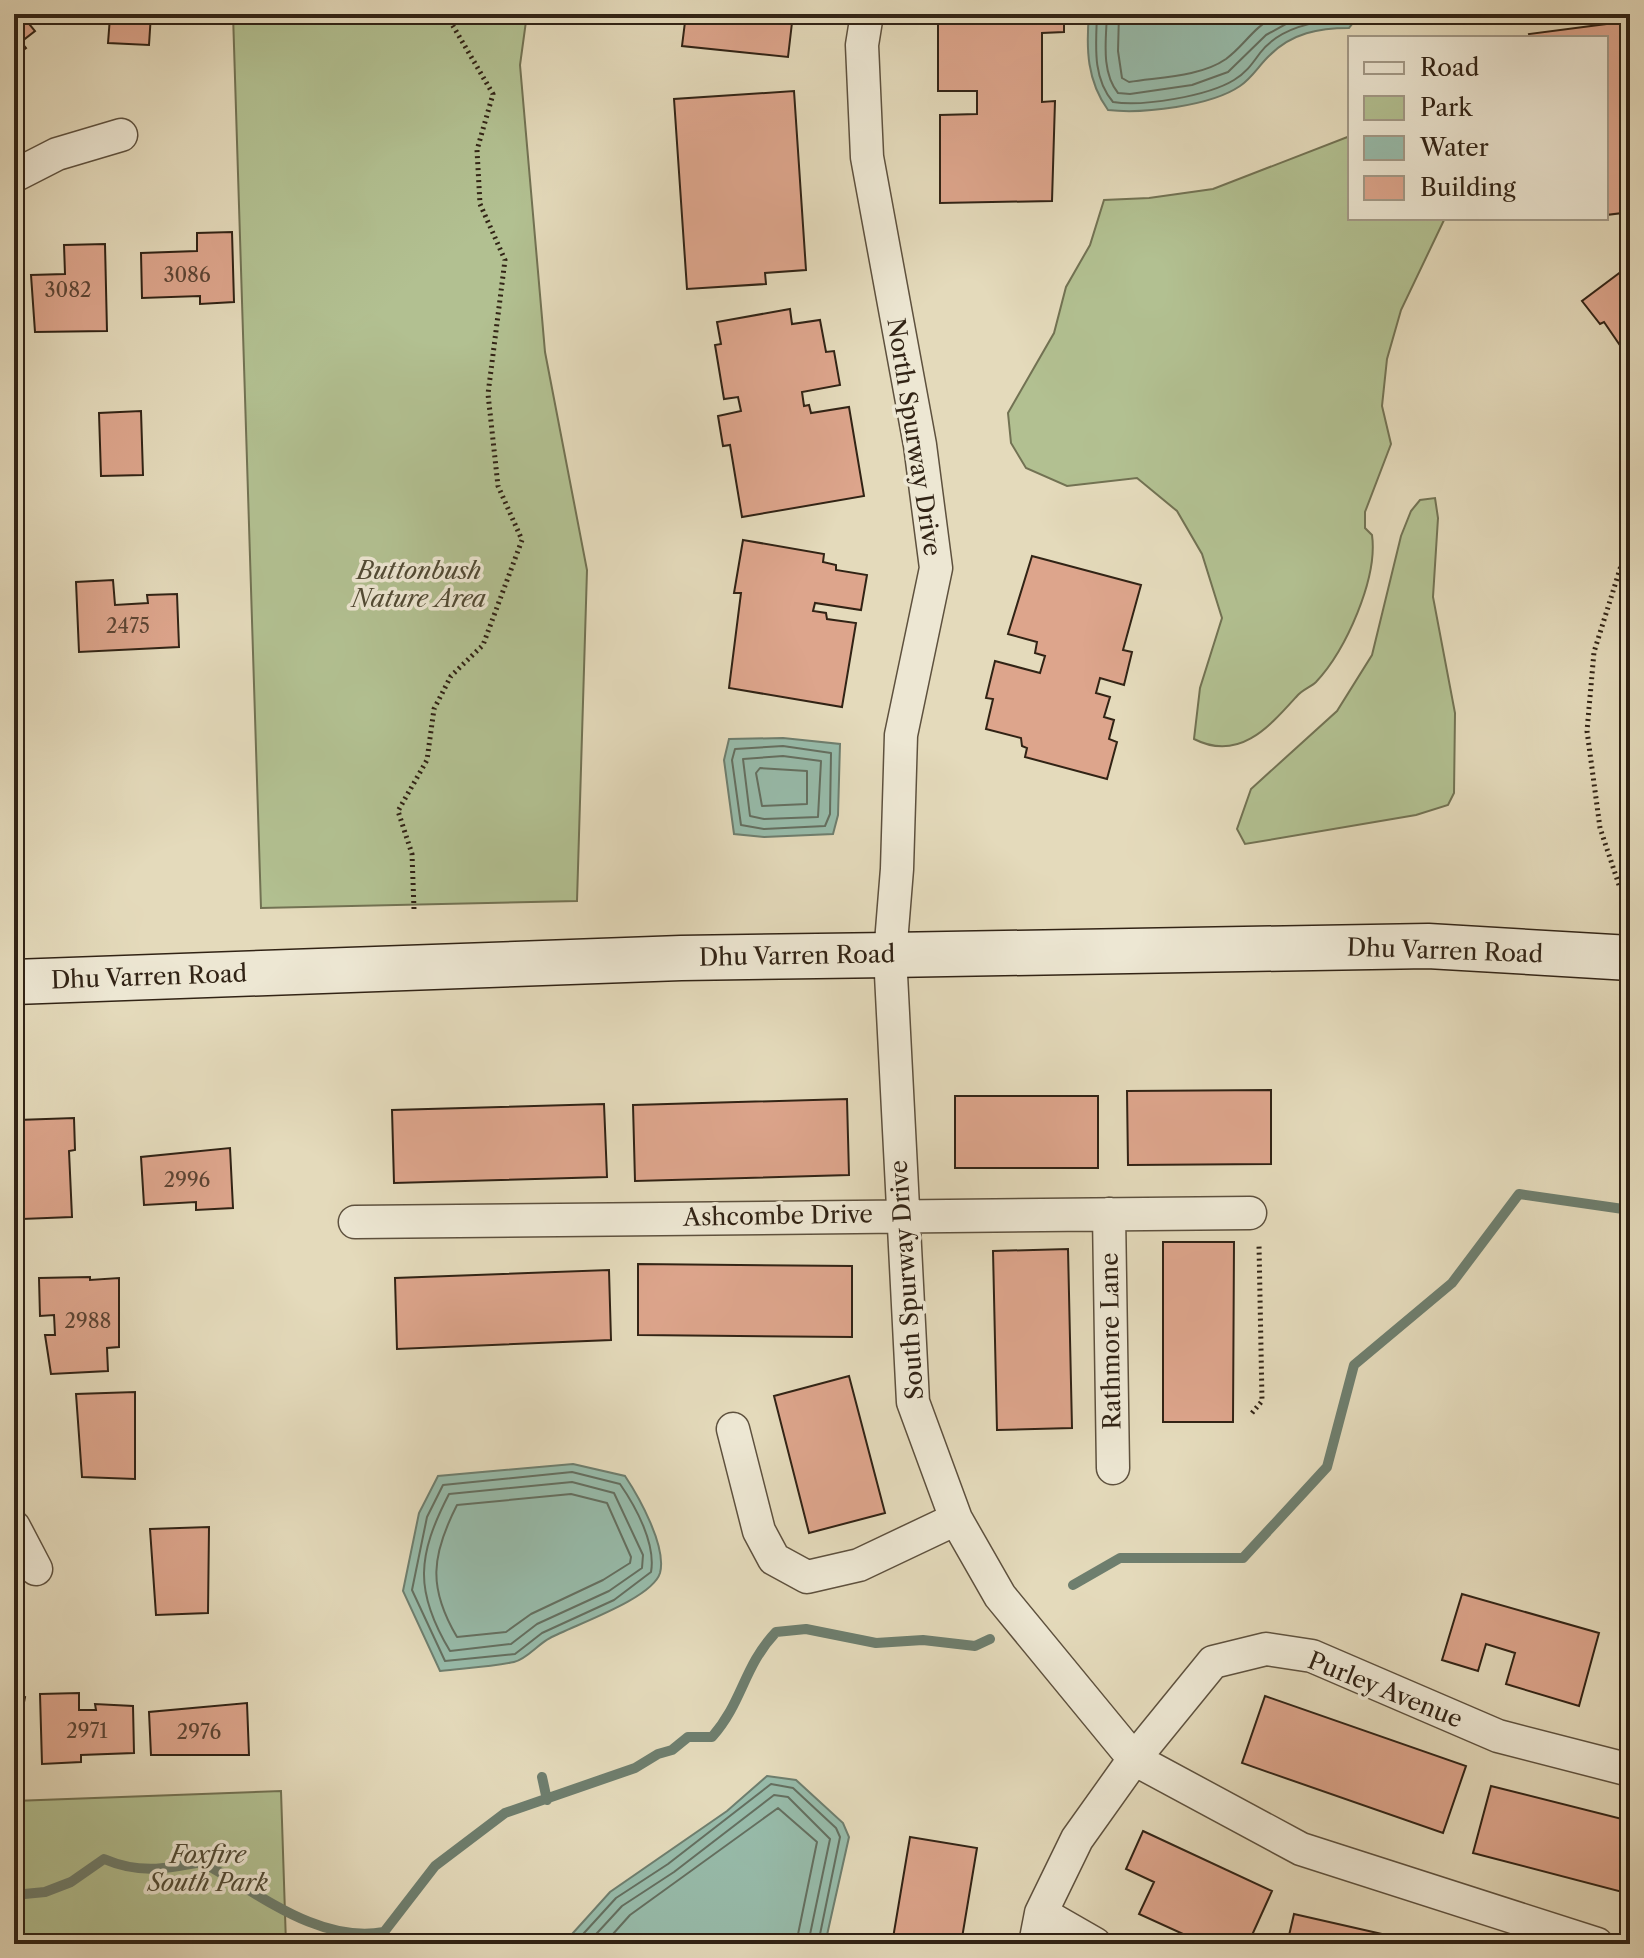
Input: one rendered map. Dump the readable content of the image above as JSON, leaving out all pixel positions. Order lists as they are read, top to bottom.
{
  "streets": {
    "main road": ["Dhu Varren Road"],
    "street": [
      "North Spurway Drive",
      "Ashcombe Drive",
      "South Spurway Drive",
      "Rathmore Lane",
      "Purley Avenue"
    ]
  },
  "crossings": [
    ["North Spurway Drive", "Dhu Varren Road"],
    ["North Spurway Drive", "South Spurway Drive"],
    ["Dhu Varren Road", "South Spurway Drive"],
    ["Ashcombe Drive", "South Spurway Drive"],
    ["Ashcombe Drive", "Rathmore Lane"],
    ["South Spurway Drive", "Purley Avenue"]
  ],
  "parks": ["Buttonbush Nature Area", "Foxfire South Park"],
  "house_numbers": [
    "3086",
    "3082",
    "2475",
    "2996",
    "2988",
    "2971",
    "2976"
  ],
  "legend": [
    "Road",
    "Park",
    "Water",
    "Building"
  ]
}
